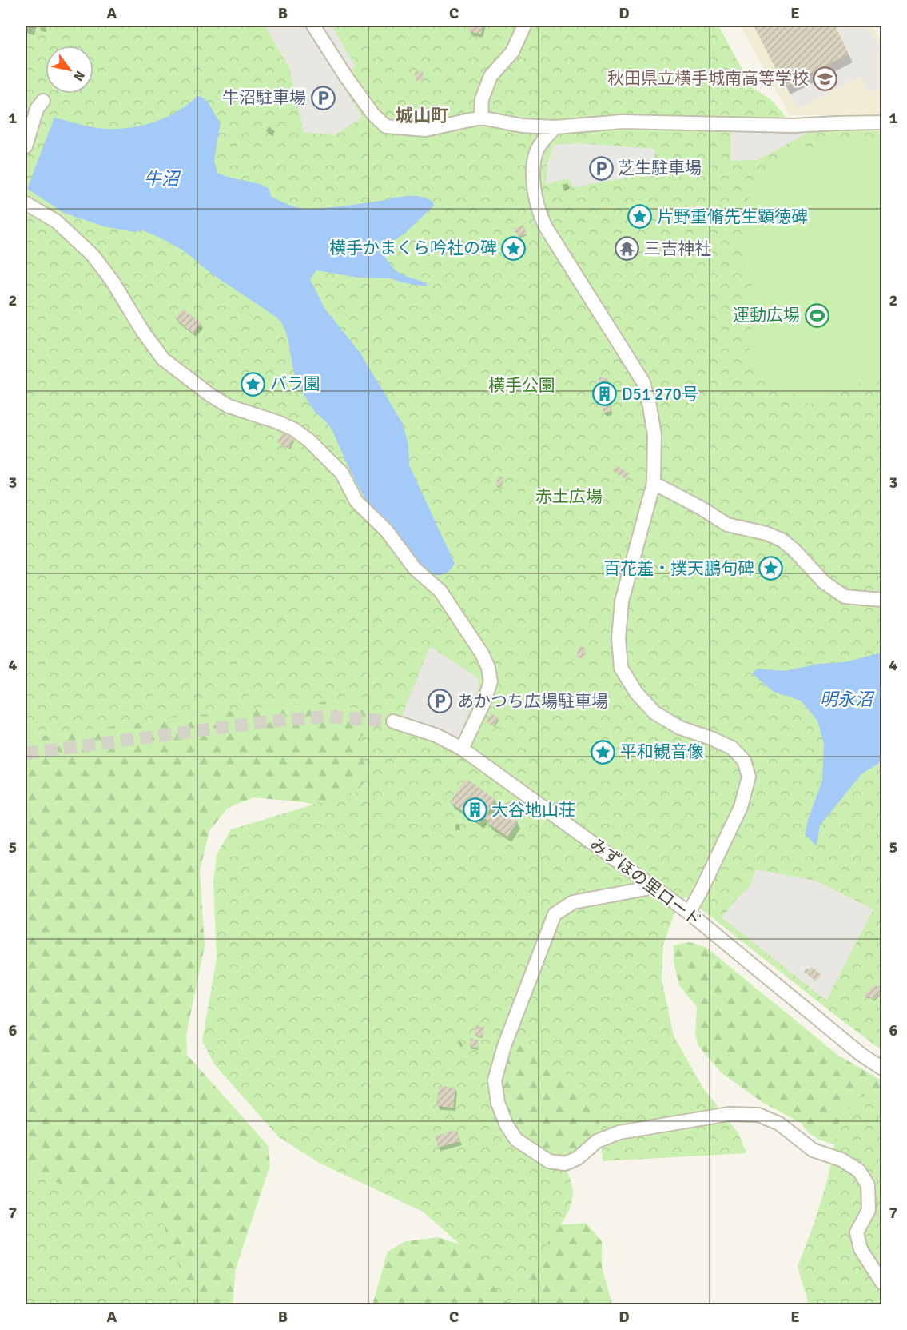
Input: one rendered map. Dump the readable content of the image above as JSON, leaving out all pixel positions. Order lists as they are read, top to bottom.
{
  "streets": {
    "street": ["みずほの里ロード"]
  },
  "districts": ["城山町"],
  "water": ["牛沼", "明永沼"],
  "parks": ["横手公園", "赤土広場"],
  "places": {
    "school or university": ["秋田県立横手城南高等学校"],
    "parking": ["牛沼駐車場", "芝生駐車場", "あかつち広場駐車場"],
    "place": [
      "片野重脩先生顕徳碑",
      "横手かまくら吟社の碑",
      "バラ園",
      "百花羞・撲天鵬句碑",
      "平和観音像"
    ],
    "temple": ["三吉神社"],
    "sports": ["運動広場"],
    "building": ["D51 270号", "大谷地山荘"]
  },
  "north": "bottom right",
  "grid": {
    "columns": [
      "A",
      "B",
      "C",
      "D",
      "E"
    ],
    "rows": [
      "1",
      "2",
      "3",
      "4",
      "5",
      "6",
      "7"
    ]
  }
}
